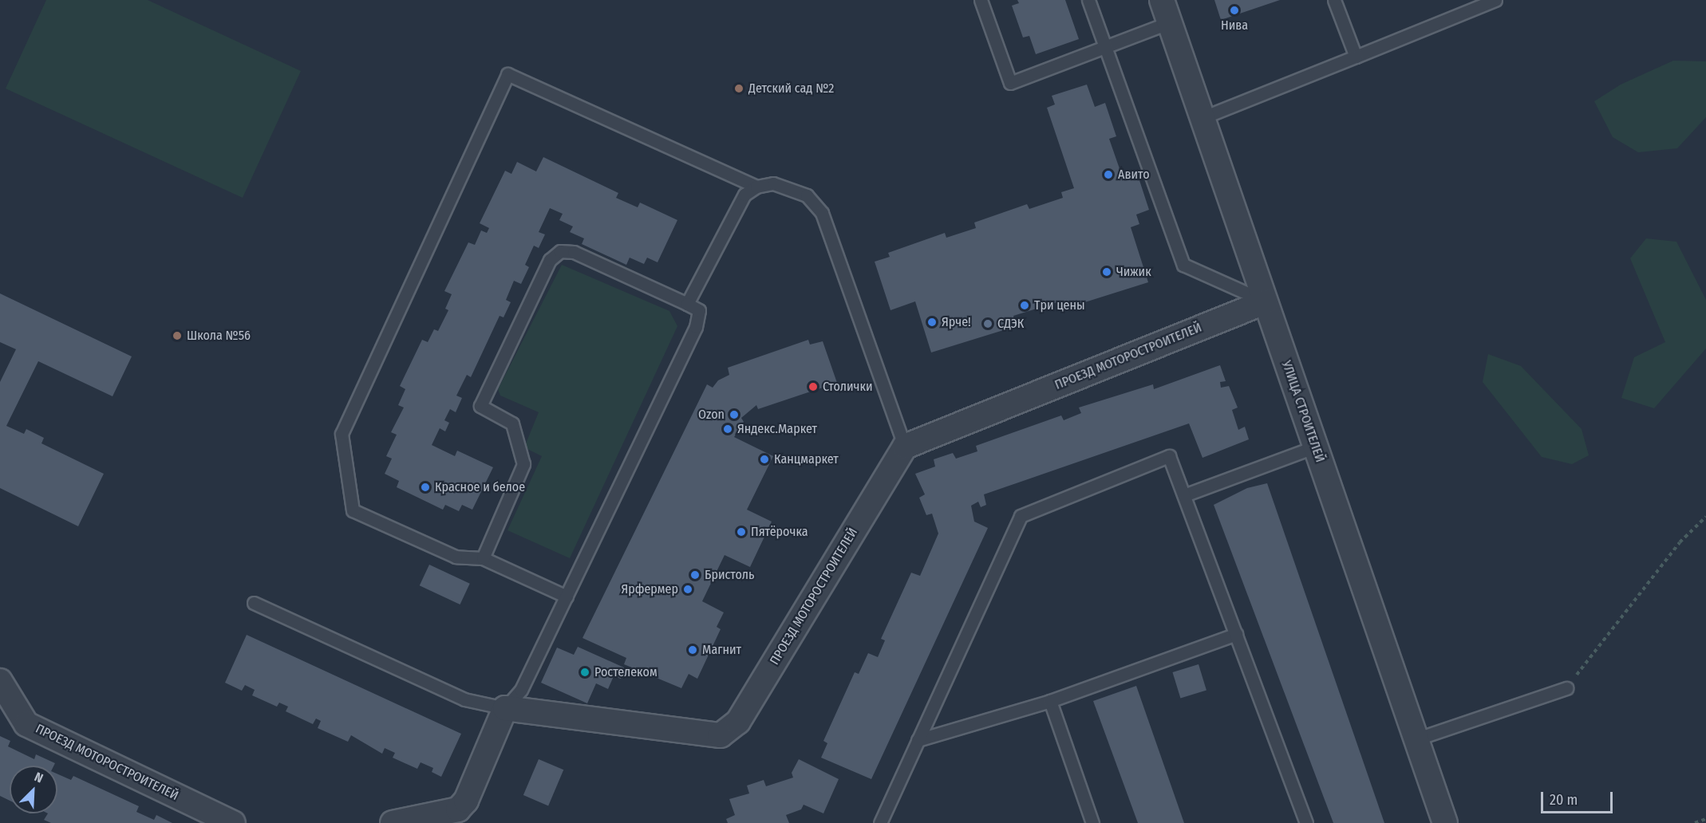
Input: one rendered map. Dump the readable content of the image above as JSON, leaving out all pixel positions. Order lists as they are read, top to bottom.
{
  "streets": {
    "street": ["ПРОЕЗД МОТОРОСТРОИТЕЛЕЙ", "УЛИЦА СТРОИТЕЛЕЙ"]
  },
  "crossings": [
    ["ПРОЕЗД МОТОРОСТРОИТЕЛЕЙ", "УЛИЦА СТРОИТЕЛЕЙ"]
  ],
  "places": [
    "Нива",
    "Детский сад №2",
    "Авито",
    "Чижик",
    "Три цены",
    "Ярче!",
    "СДЭК",
    "Школа №56",
    "Столички",
    "Ozon",
    "Яндекс.Маркет",
    "Канцмаркет",
    "Красное и белое",
    "Пятёрочка",
    "Бристоль",
    "Ярфермер",
    "Магнит",
    "Ростелеком"
  ],
  "scale_bar": "20 m",
  "north": "top right"
}
